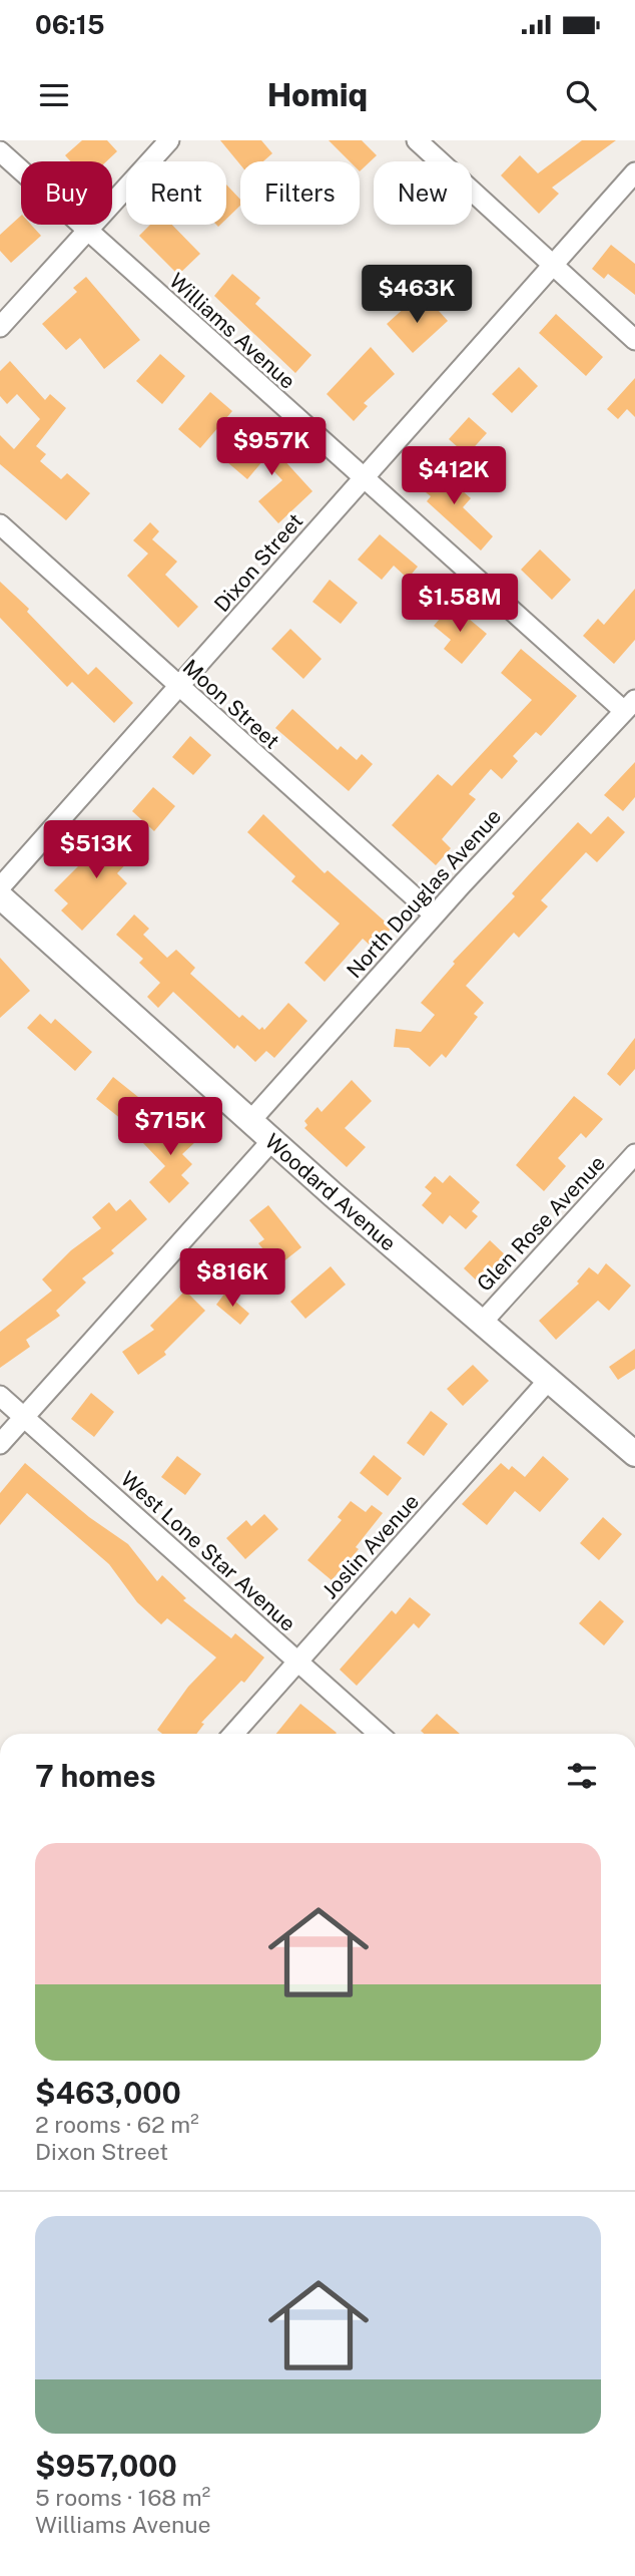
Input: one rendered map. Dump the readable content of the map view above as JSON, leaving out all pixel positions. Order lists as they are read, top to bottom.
{
  "streets": {
    "street": [
      "Williams Avenue",
      "Dixon Street",
      "Moon Street",
      "North Douglas Avenue",
      "Woodard Avenue",
      "Glen Rose Avenue",
      "Joslin Avenue",
      "West Lone Star Avenue"
    ]
  },
  "crossings": [
    ["Williams Avenue", "Dixon Street"],
    ["Williams Avenue", "North Douglas Avenue"],
    ["Dixon Street", "Moon Street"],
    ["Moon Street", "North Douglas Avenue"],
    ["North Douglas Avenue", "Woodard Avenue"],
    ["Woodard Avenue", "Glen Rose Avenue"],
    ["Woodard Avenue", "Joslin Avenue"],
    ["Joslin Avenue", "West Lone Star Avenue"]
  ],
  "page": {
    "status": "06:15",
    "header": "Homiq",
    "chip": [
      "Buy",
      "Rent",
      "Filters",
      "New"
    ],
    "price": [
      "$463K",
      "$957K",
      "$412K",
      "$1.58M",
      "$513K",
      "$715K",
      "$816K"
    ],
    "heading": "7 homes",
    "list": [
      {
        "name": "$463,000",
        "note": "2 rooms · 62 m² · Dixon Street"
      },
      {
        "name": "$957,000",
        "note": "5 rooms · 168 m² · Williams Avenue"
      }
    ]
  }
}
